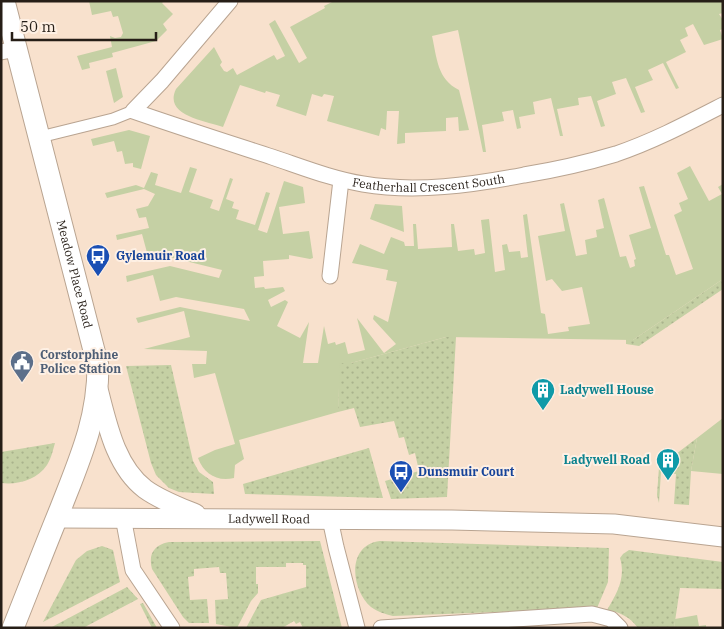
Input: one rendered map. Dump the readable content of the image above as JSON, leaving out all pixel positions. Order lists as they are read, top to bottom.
{
  "streets": {
    "main road": ["Meadow Place Road"],
    "street": ["Featherhall Crescent South", "Ladywell Road"]
  },
  "crossings": [
    ["Meadow Place Road", "Ladywell Road"]
  ],
  "places": {
    "bus stop": ["Gylemuir Road", "Dunsmuir Court"],
    "public building": ["Corstorphine Police Station"],
    "building": ["Ladywell House", "Ladywell Road"]
  },
  "scale_bar": "50 m"
}
